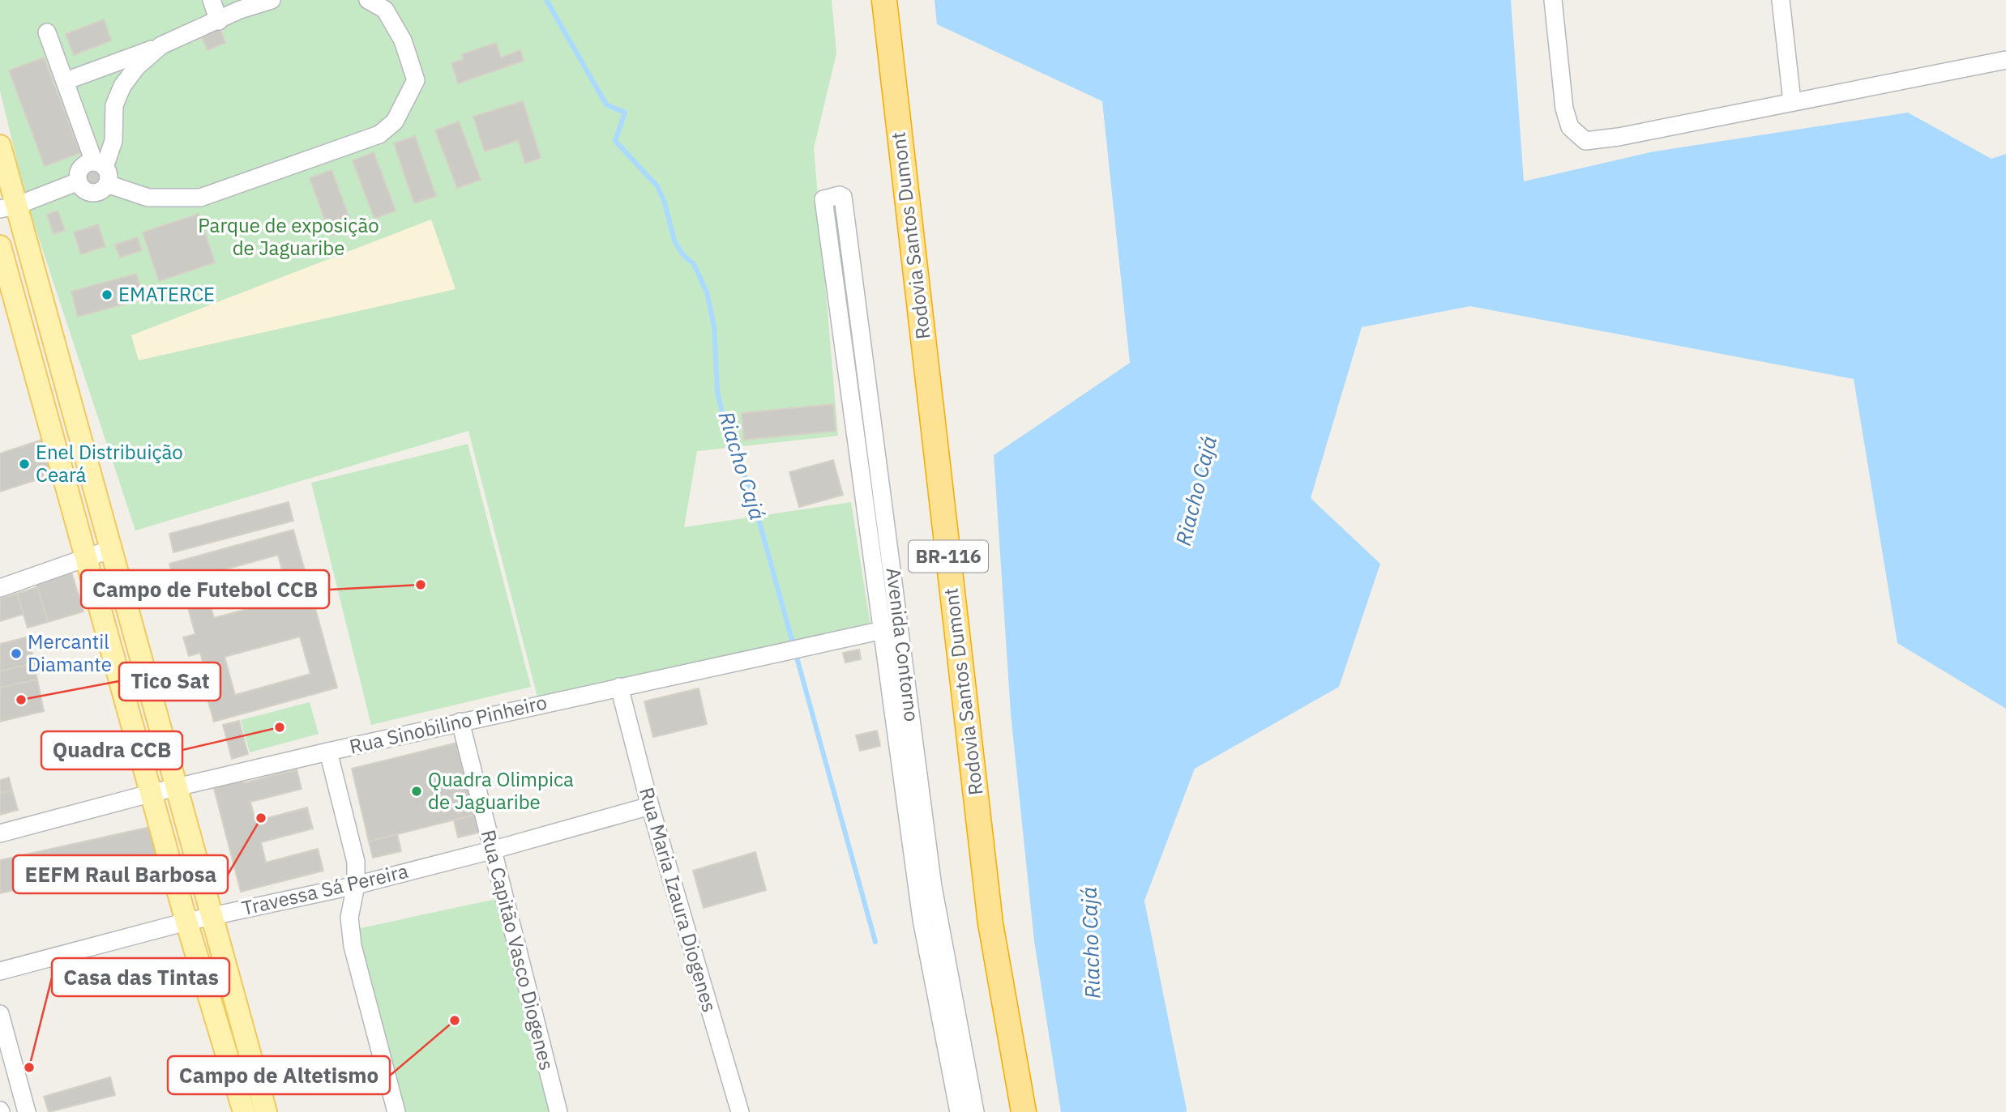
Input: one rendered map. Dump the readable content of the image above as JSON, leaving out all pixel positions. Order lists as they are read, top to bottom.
{
  "streets": {
    "highway": ["Rodovia Santos Dumont", "BR-116"],
    "street": [
      "Avenida Contorno",
      "Rua Sinobilino Pinheiro",
      "Travessa Sá Pereira",
      "Rua Maria Izaura Diogenes",
      "Rua Capitão Vasco Diogenes"
    ]
  },
  "crossings": [
    ["Avenida Contorno", "Rua Sinobilino Pinheiro"],
    ["Rua Sinobilino Pinheiro", "Rua Maria Izaura Diogenes"],
    ["Rua Sinobilino Pinheiro", "Rua Capitão Vasco Diogenes"],
    ["Travessa Sá Pereira", "Rua Maria Izaura Diogenes"],
    ["Travessa Sá Pereira", "Rua Capitão Vasco Diogenes"]
  ],
  "water": ["Riacho Cajá"],
  "parks": ["Parque de exposição de Jaguaribe"],
  "places": [
    "EMATERCE",
    "Enel Distribuição Ceará",
    "Campo de Futebol CCB",
    "Mercantil Diamante",
    "Tico Sat",
    "Quadra CCB",
    "Quadra Olimpica de Jaguaribe",
    "EEFM Raul Barbosa",
    "Campo de Altetismo",
    "Casa das Tintas"
  ]
}
